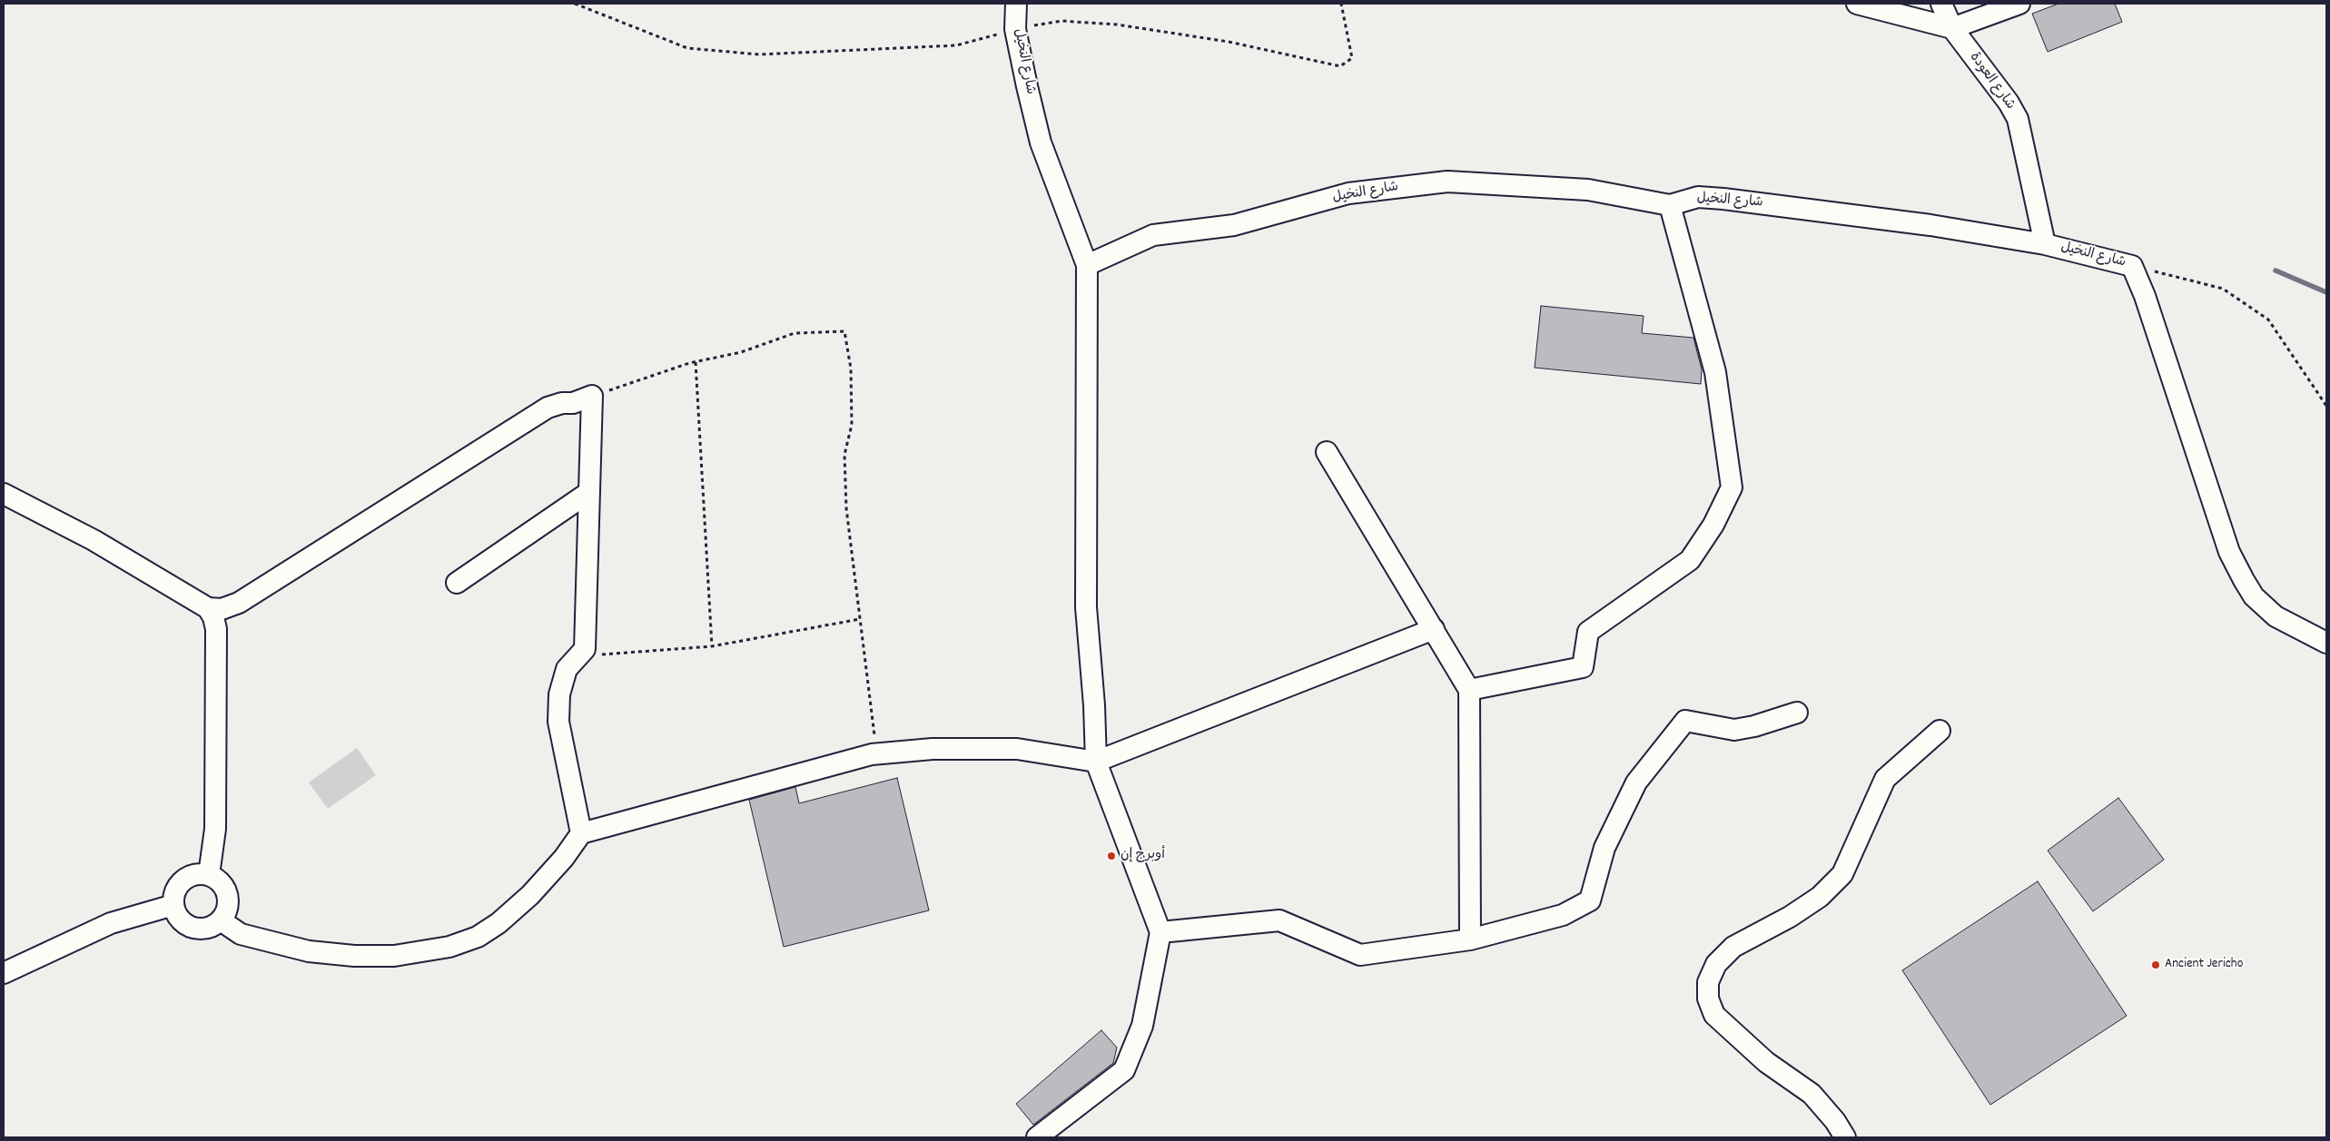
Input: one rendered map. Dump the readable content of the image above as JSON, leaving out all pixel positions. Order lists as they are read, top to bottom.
{
  "streets": {
    "street": ["شارع النخيل", "شارع العودة"]
  },
  "crossings": [
    ["شارع النخيل", "شارع العودة"]
  ],
  "places": ["أوبرج إن", "Ancient Jericho"]
}
